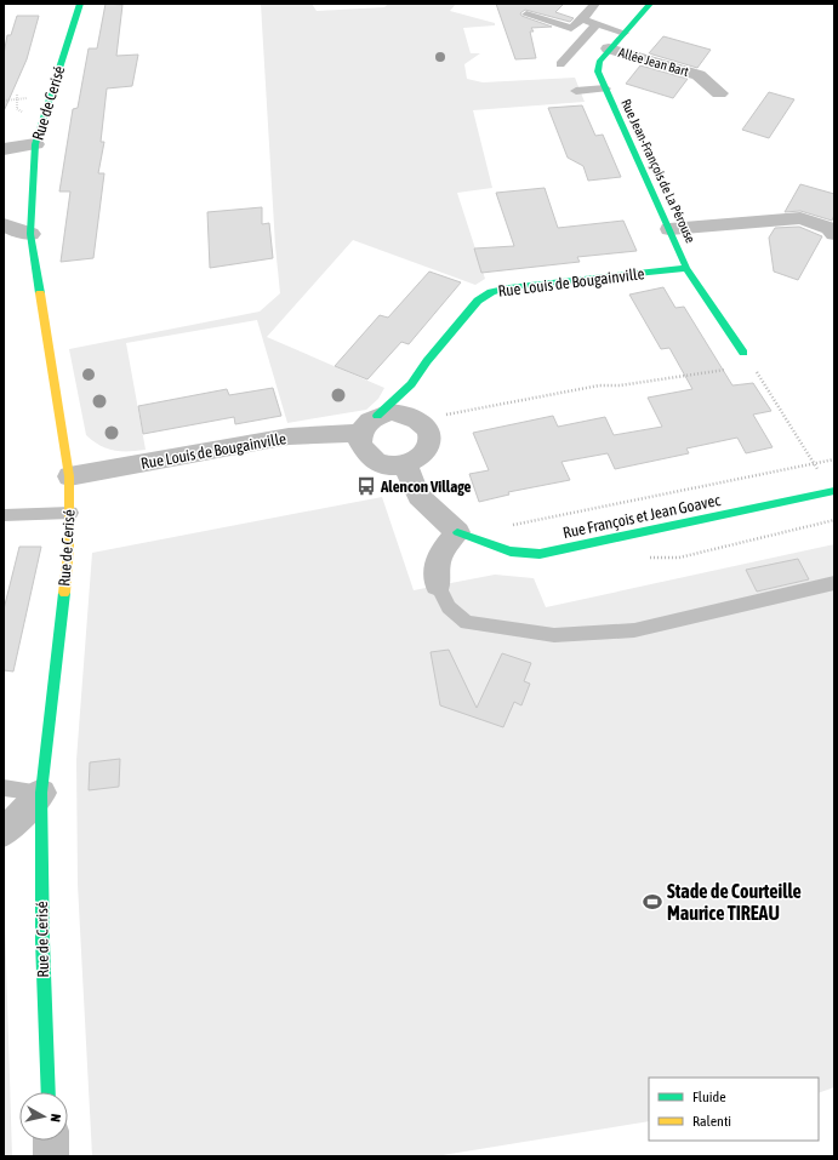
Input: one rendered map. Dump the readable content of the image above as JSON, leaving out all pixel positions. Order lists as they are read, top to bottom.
{
  "streets": {
    "street": [
      "Allée Jean Bart",
      "Rue de Cerisé",
      "Rue Jean-François de La Pérouse",
      "Rue Louis de Bougainville",
      "Rue François et Jean Goavec"
    ]
  },
  "crossings": [
    ["Allée Jean Bart", "Rue Jean-François de La Pérouse"],
    ["Rue de Cerisé", "Rue Louis de Bougainville"],
    ["Rue Jean-François de La Pérouse", "Rue Louis de Bougainville"]
  ],
  "places": {
    "bus stop": ["Alencon Village"],
    "sports": ["Stade de Courteille Maurice TIREAU"]
  },
  "legend": ["Fluide", "Ralenti"],
  "north": "right"
}
